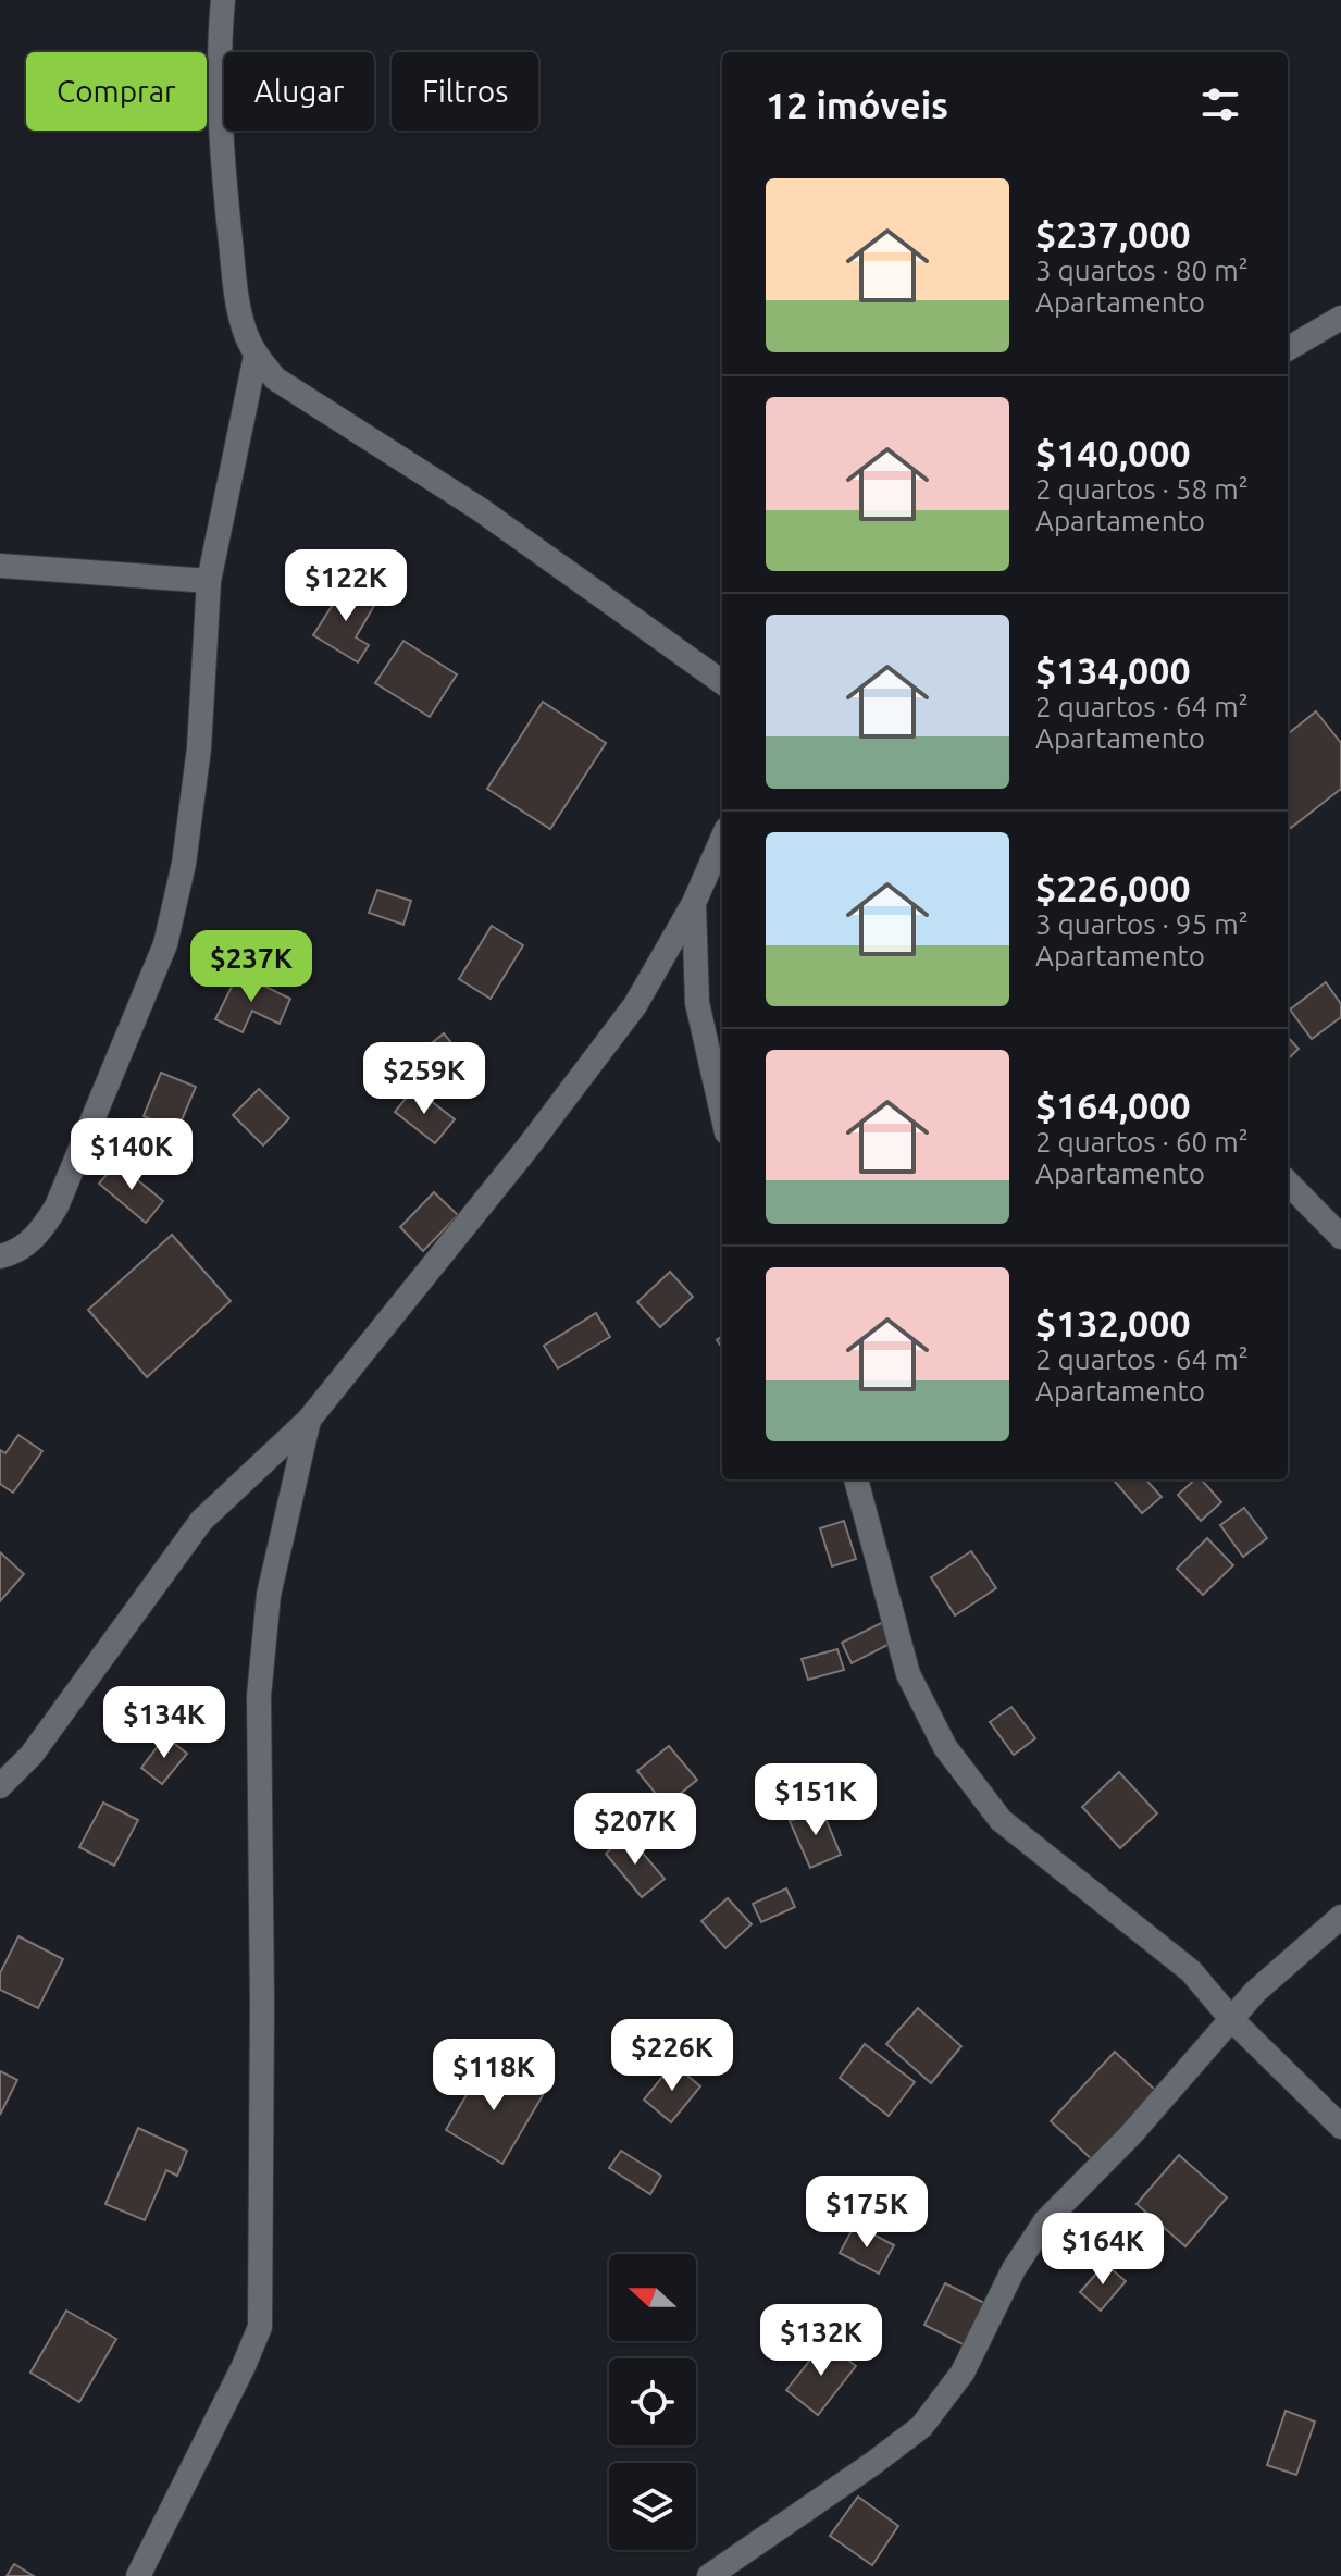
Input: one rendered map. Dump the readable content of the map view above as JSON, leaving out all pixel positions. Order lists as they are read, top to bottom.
{
  "north": "left",
  "page": {
    "chip": ["Comprar", "Alugar", "Filtros"],
    "heading": "12 imóveis",
    "list": [
      {
        "name": "$237,000",
        "note": "3 quartos · 80 m² · Apartamento"
      },
      {
        "name": "$140,000",
        "note": "2 quartos · 58 m² · Apartamento"
      },
      {
        "name": "$134,000",
        "note": "2 quartos · 64 m² · Apartamento"
      },
      {
        "name": "$226,000",
        "note": "3 quartos · 95 m² · Apartamento"
      },
      {
        "name": "$164,000",
        "note": "2 quartos · 60 m² · Apartamento"
      },
      {
        "name": "$132,000",
        "note": "2 quartos · 64 m² · Apartamento"
      }
    ],
    "price": [
      "$122K",
      "$237K",
      "$259K",
      "$140K",
      "$134K",
      "$151K",
      "$207K",
      "$226K",
      "$118K",
      "$175K",
      "$164K",
      "$132K"
    ]
  }
}
